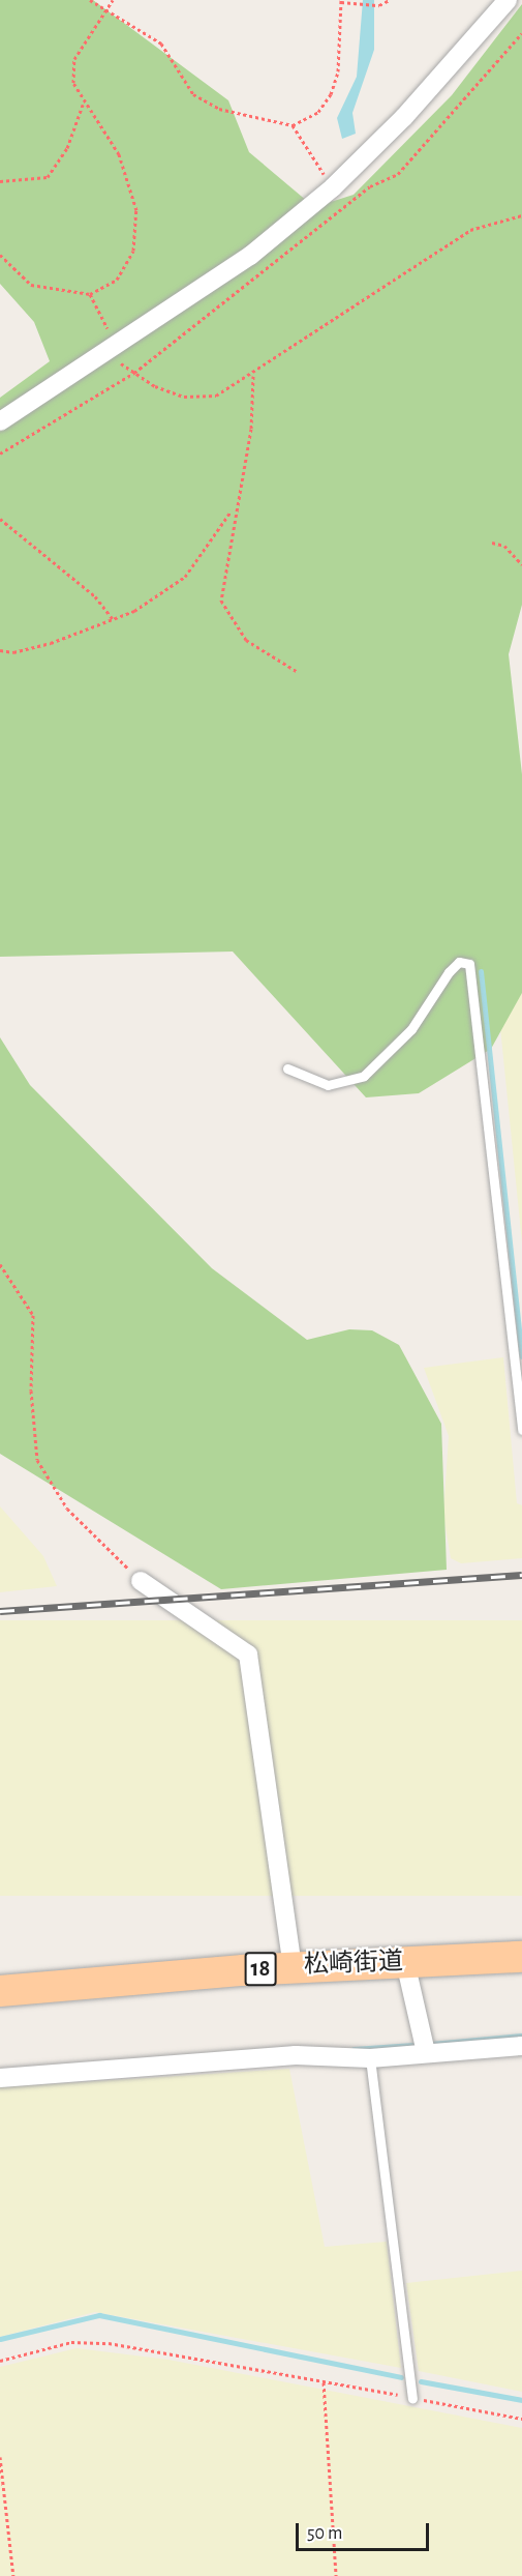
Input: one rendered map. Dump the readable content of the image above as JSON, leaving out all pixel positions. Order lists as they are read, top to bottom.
{
  "streets": {
    "main road": ["松崎街道", "18"]
  },
  "scale_bar": "50 m"
}
